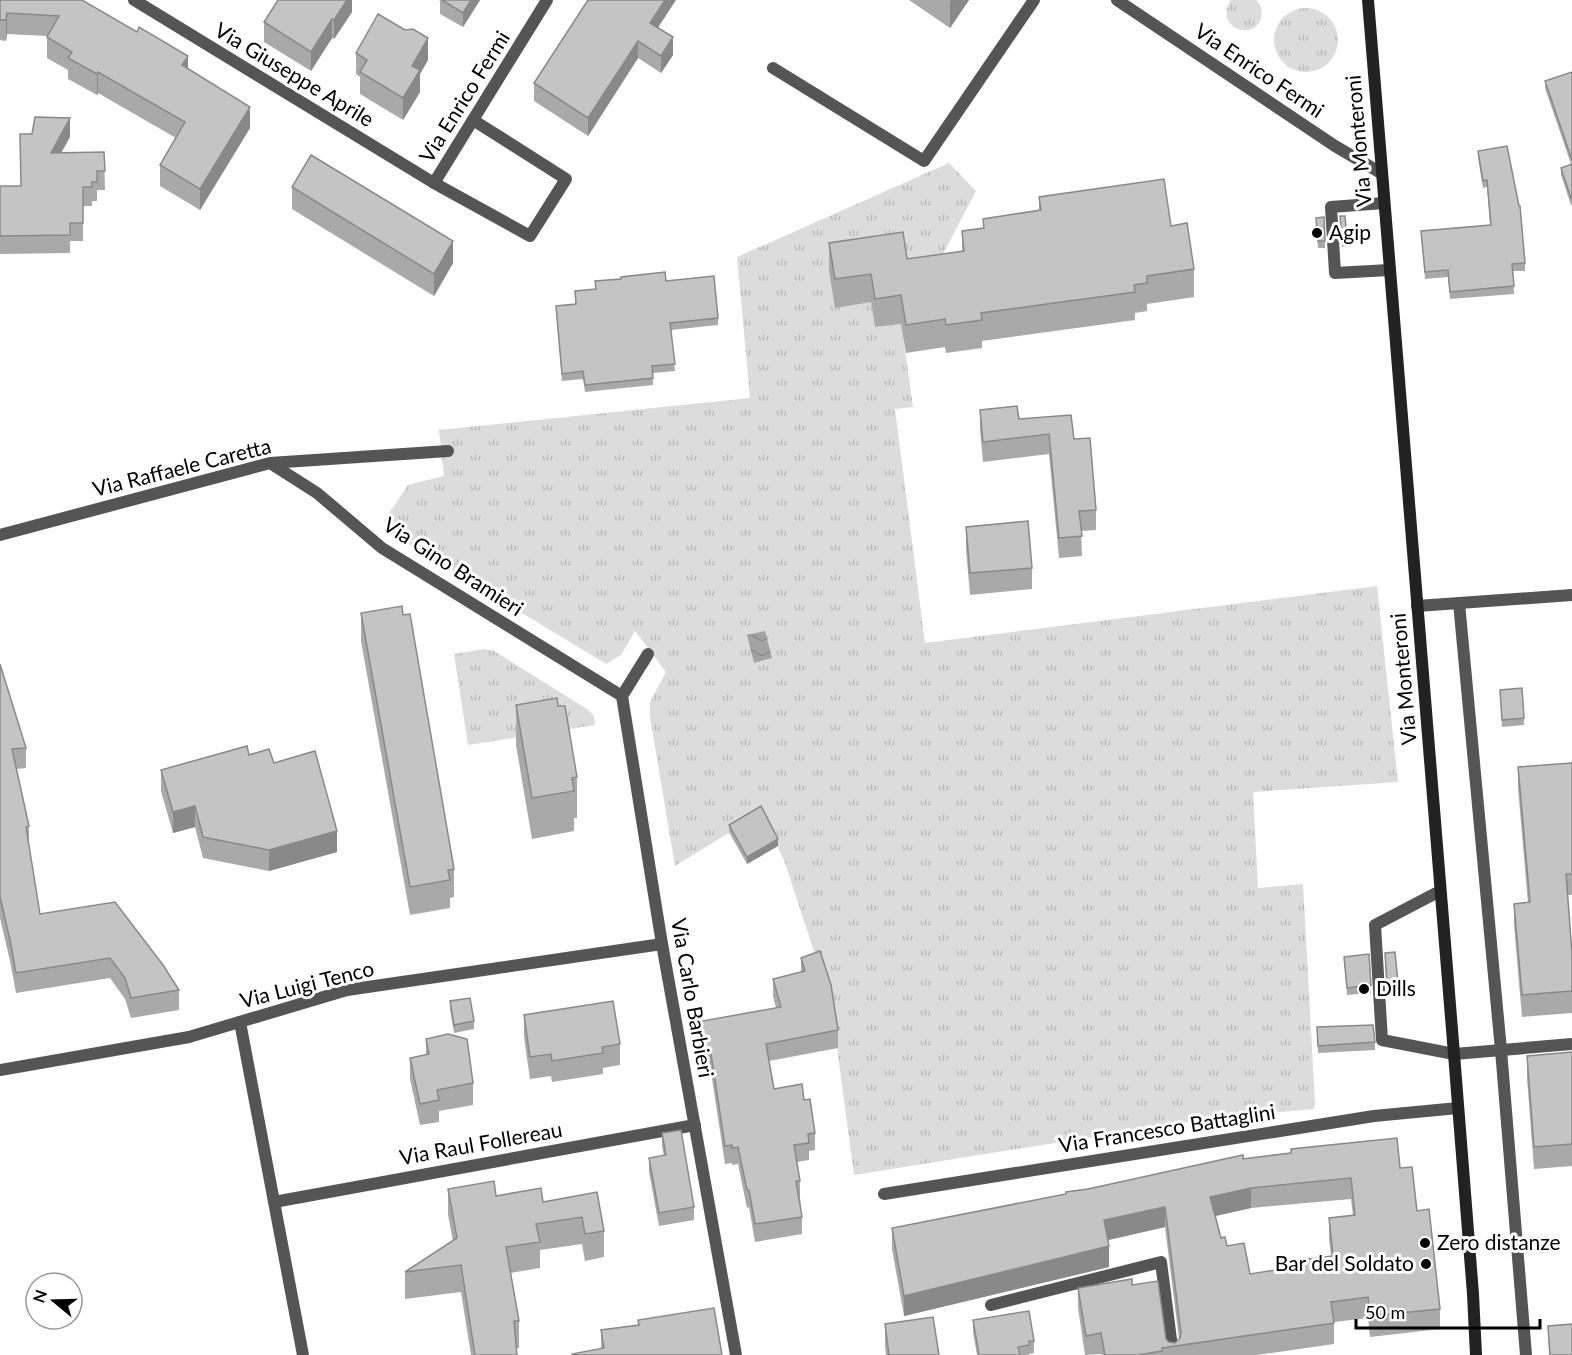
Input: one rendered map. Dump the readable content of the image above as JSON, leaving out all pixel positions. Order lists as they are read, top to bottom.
{
  "streets": {
    "main road": ["Via Monteroni"],
    "street": [
      "Via Enrico Fermi",
      "Via Giuseppe Aprile",
      "Via Raffaele Caretta",
      "Via Gino Bramieri",
      "Via Luigi Tenco",
      "Via Carlo Barbieri",
      "Via Francesco Battaglini",
      "Via Raul Follereau"
    ]
  },
  "crossings": [
    ["Via Enrico Fermi", "Via Giuseppe Aprile"],
    ["Via Enrico Fermi", "Via Monteroni"],
    ["Via Monteroni", "Via Francesco Battaglini"],
    ["Via Raffaele Caretta", "Via Gino Bramieri"],
    ["Via Gino Bramieri", "Via Carlo Barbieri"],
    ["Via Luigi Tenco", "Via Carlo Barbieri"],
    ["Via Carlo Barbieri", "Via Raul Follereau"]
  ],
  "places": [
    "Agip",
    "Dills",
    "Zero distanze",
    "Bar del Soldato"
  ],
  "scale_bar": "50 m",
  "north": "left"
}
